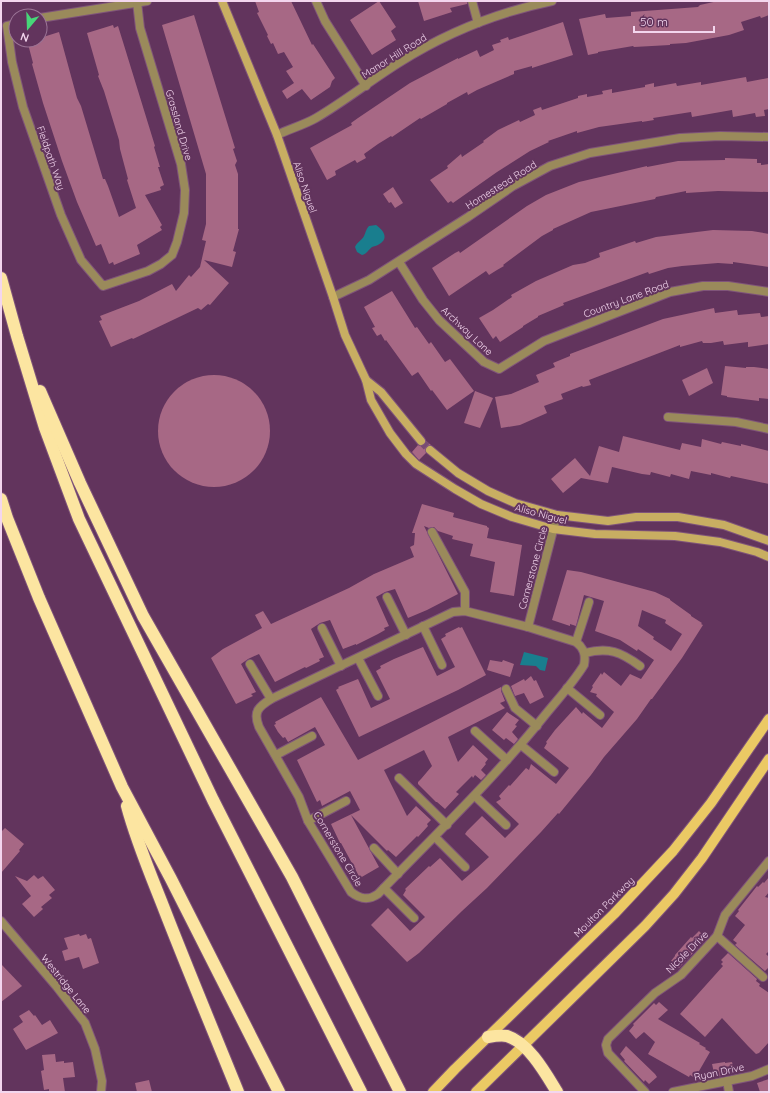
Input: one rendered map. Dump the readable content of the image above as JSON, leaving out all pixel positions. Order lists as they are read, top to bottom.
{
  "streets": {
    "main road": ["Moulton Parkway"],
    "street": [
      "Manor Hill Road",
      "Grassland Drive",
      "Fieldpath Way",
      "Homestead Road",
      "Aliso Niguel",
      "Country Lane Road",
      "Archway Lane",
      "Cornerstone Circle",
      "Nicole Drive",
      "Westridge Lane",
      "Ryan Drive"
    ]
  },
  "crossings": [
    ["Manor Hill Road", "Aliso Niguel"],
    ["Grassland Drive", "Fieldpath Way"],
    ["Homestead Road", "Aliso Niguel"],
    ["Homestead Road", "Archway Lane"],
    ["Aliso Niguel", "Cornerstone Circle"],
    ["Country Lane Road", "Archway Lane"]
  ],
  "scale_bar": "50 m",
  "north": "bottom"
}
